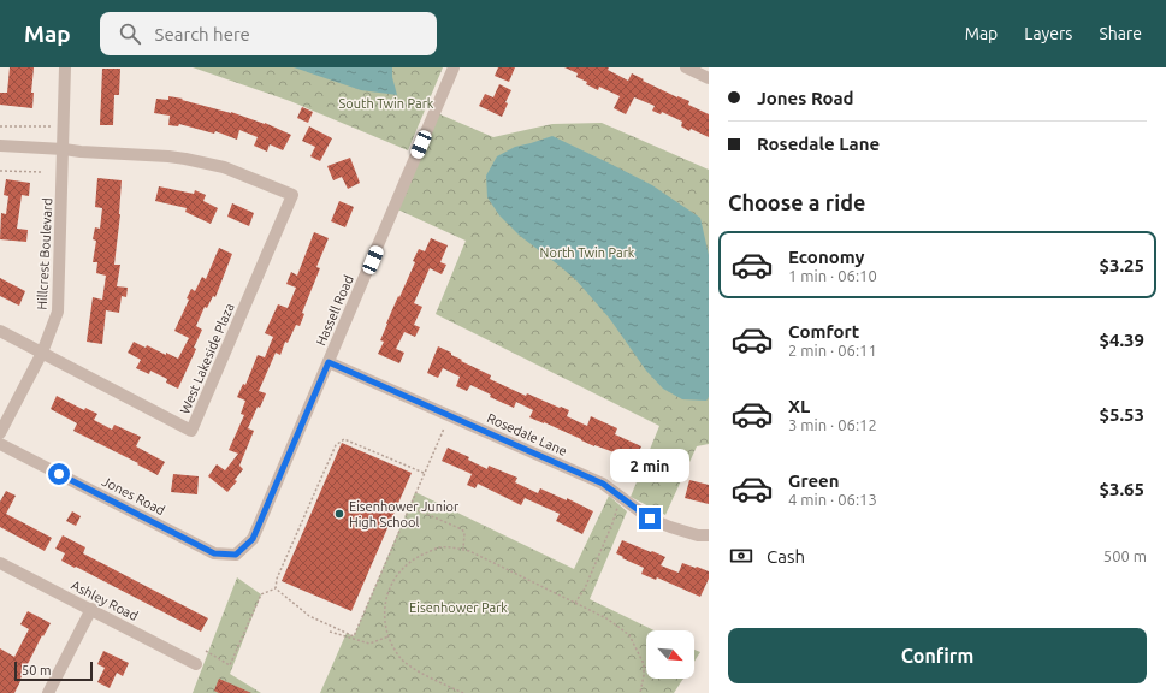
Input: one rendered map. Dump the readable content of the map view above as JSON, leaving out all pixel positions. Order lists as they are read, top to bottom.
{
  "streets": {
    "street": [
      "Hillcrest Boulevard",
      "Hassell Road",
      "West Lakeside Plaza",
      "Rosedale Lane",
      "Jones Road",
      "Ashley Road"
    ]
  },
  "crossings": [
    ["Hillcrest Boulevard", "West Lakeside Plaza"],
    ["Hassell Road", "Rosedale Lane"],
    ["Hassell Road", "Jones Road"]
  ],
  "parks": ["South Twin Park", "North Twin Park", "Eisenhower Park"],
  "places": ["Eisenhower Junior High School"],
  "scale_bar": "50 m",
  "north": "bottom right",
  "page": {
    "header": "Map",
    "search": "Search here",
    "nav": ["Map", "Layers", "Share"],
    "banner": ["Jones Road", "Rosedale Lane"],
    "heading": "Choose a ride",
    "list": [
      {
        "name": "Economy",
        "note": "1 min · 06:10",
        "value": "$3.25"
      },
      {
        "name": "Comfort",
        "note": "2 min · 06:11",
        "value": "$4.39"
      },
      {
        "name": "XL",
        "note": "3 min · 06:12",
        "value": "$5.53"
      },
      {
        "name": "Green",
        "note": "4 min · 06:13",
        "value": "$3.65"
      }
    ],
    "bubble": "2 min",
    "pay": ["Cash", "500 m"],
    "buttons": "Confirm",
    "scale": "50 m"
  }
}
